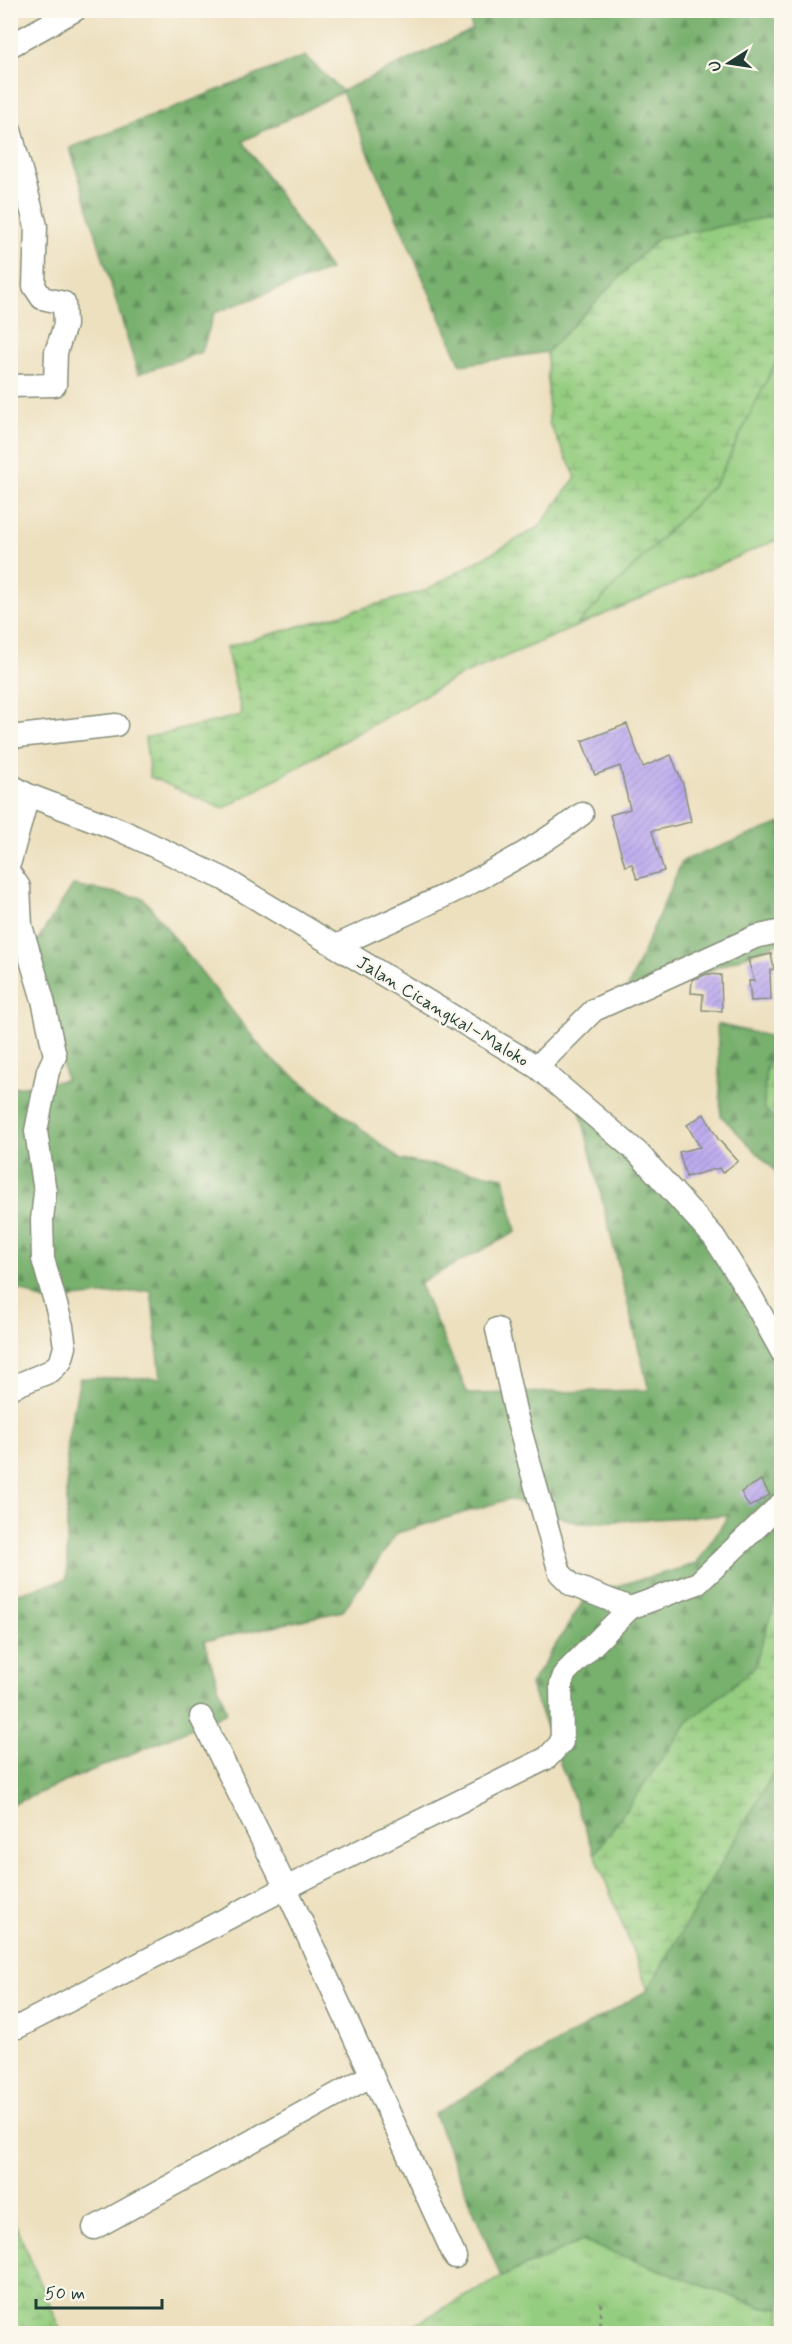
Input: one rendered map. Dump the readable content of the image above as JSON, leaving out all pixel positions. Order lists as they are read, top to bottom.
{
  "streets": {
    "street": ["Jalan Cicangkal–Maloko"]
  },
  "scale_bar": "50 m",
  "north": "left"
}
